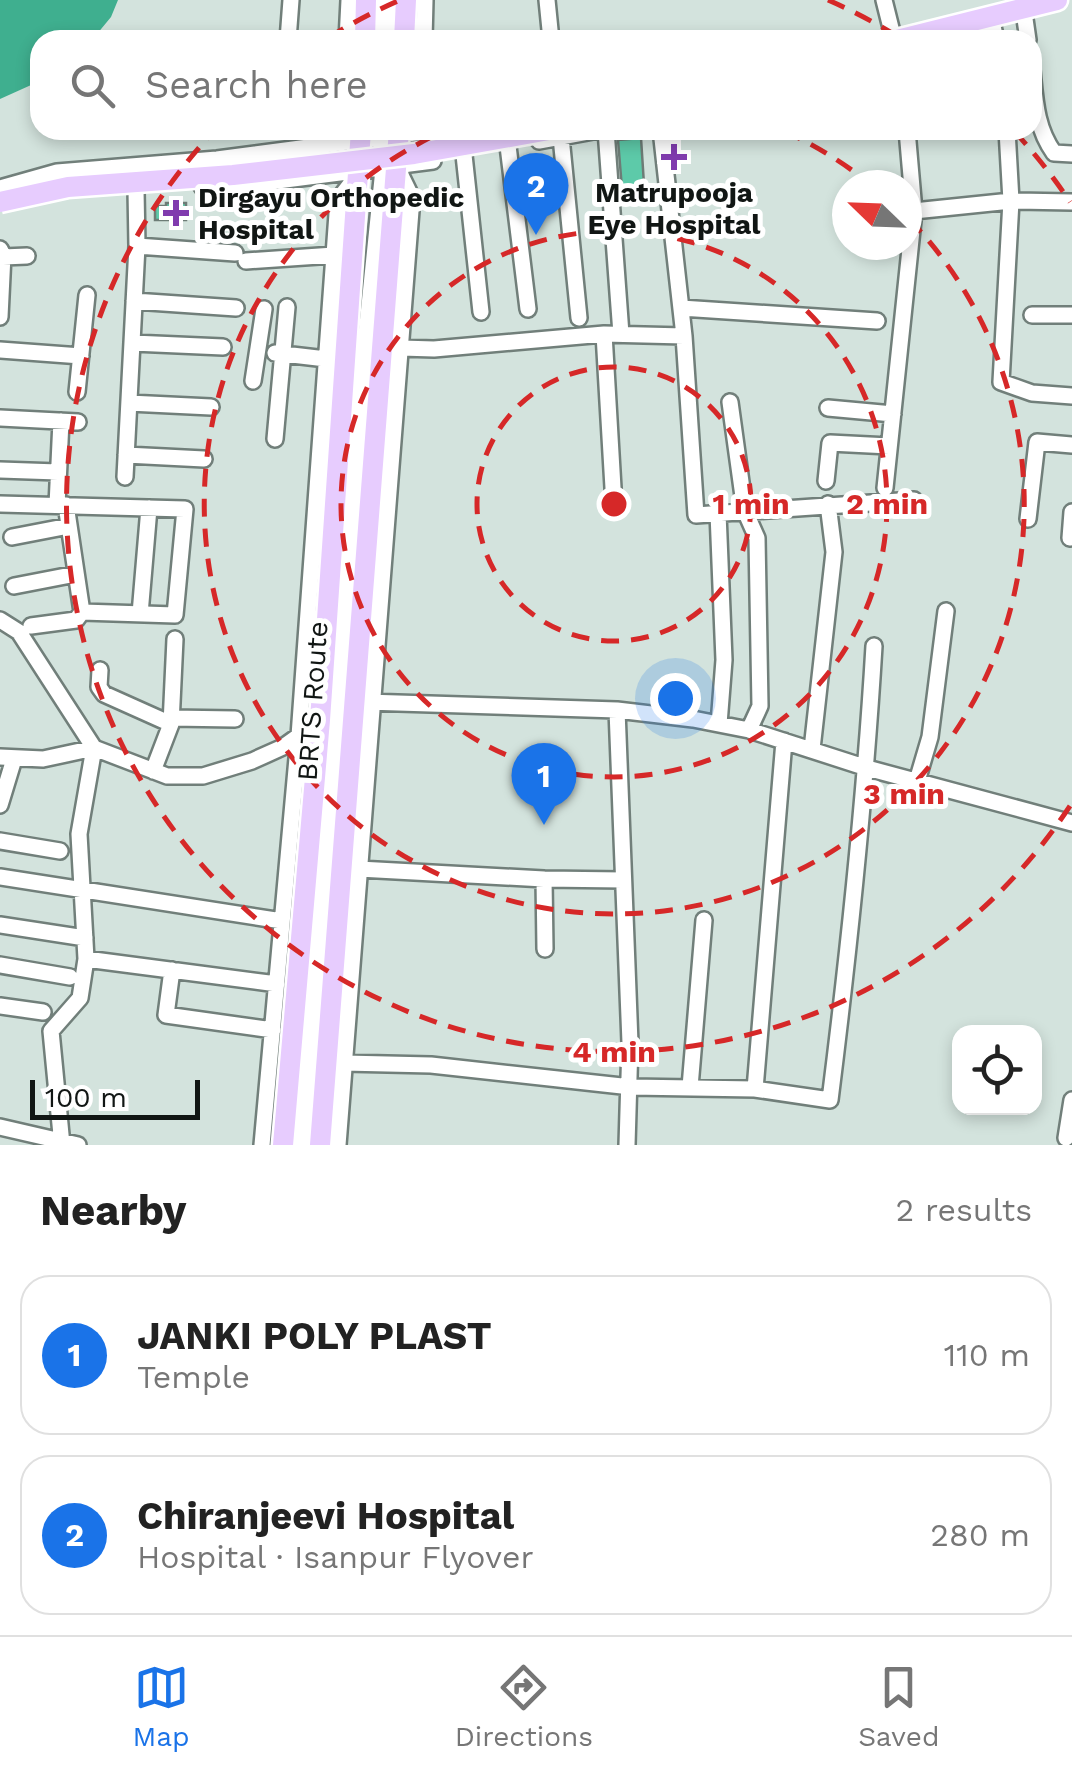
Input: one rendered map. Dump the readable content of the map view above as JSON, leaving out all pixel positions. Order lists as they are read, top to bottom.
{
  "streets": {
    "street": ["BRTS Route"]
  },
  "places": {
    "health": ["Matrupooja Eye Hospital", "Dirgayu Orthopedic Hospital"]
  },
  "scale_bar": "100 m",
  "north": "top left",
  "page": {
    "search": "Search here",
    "pins": ["2", "1"],
    "scale": "100 m",
    "heading": ["Nearby", "2 results"],
    "list": [
      {
        "mark": "1",
        "name": "JANKI POLY PLAST",
        "note": "Temple",
        "value": "110 m"
      },
      {
        "mark": "2",
        "name": "Chiranjeevi Hospital",
        "note": "Hospital · Isanpur Flyover",
        "value": "280 m"
      }
    ],
    "nav": ["Map", "Directions", "Saved"]
  },
  "rings": [
    "1 min",
    "2 min",
    "3 min",
    "4 min"
  ]
}
